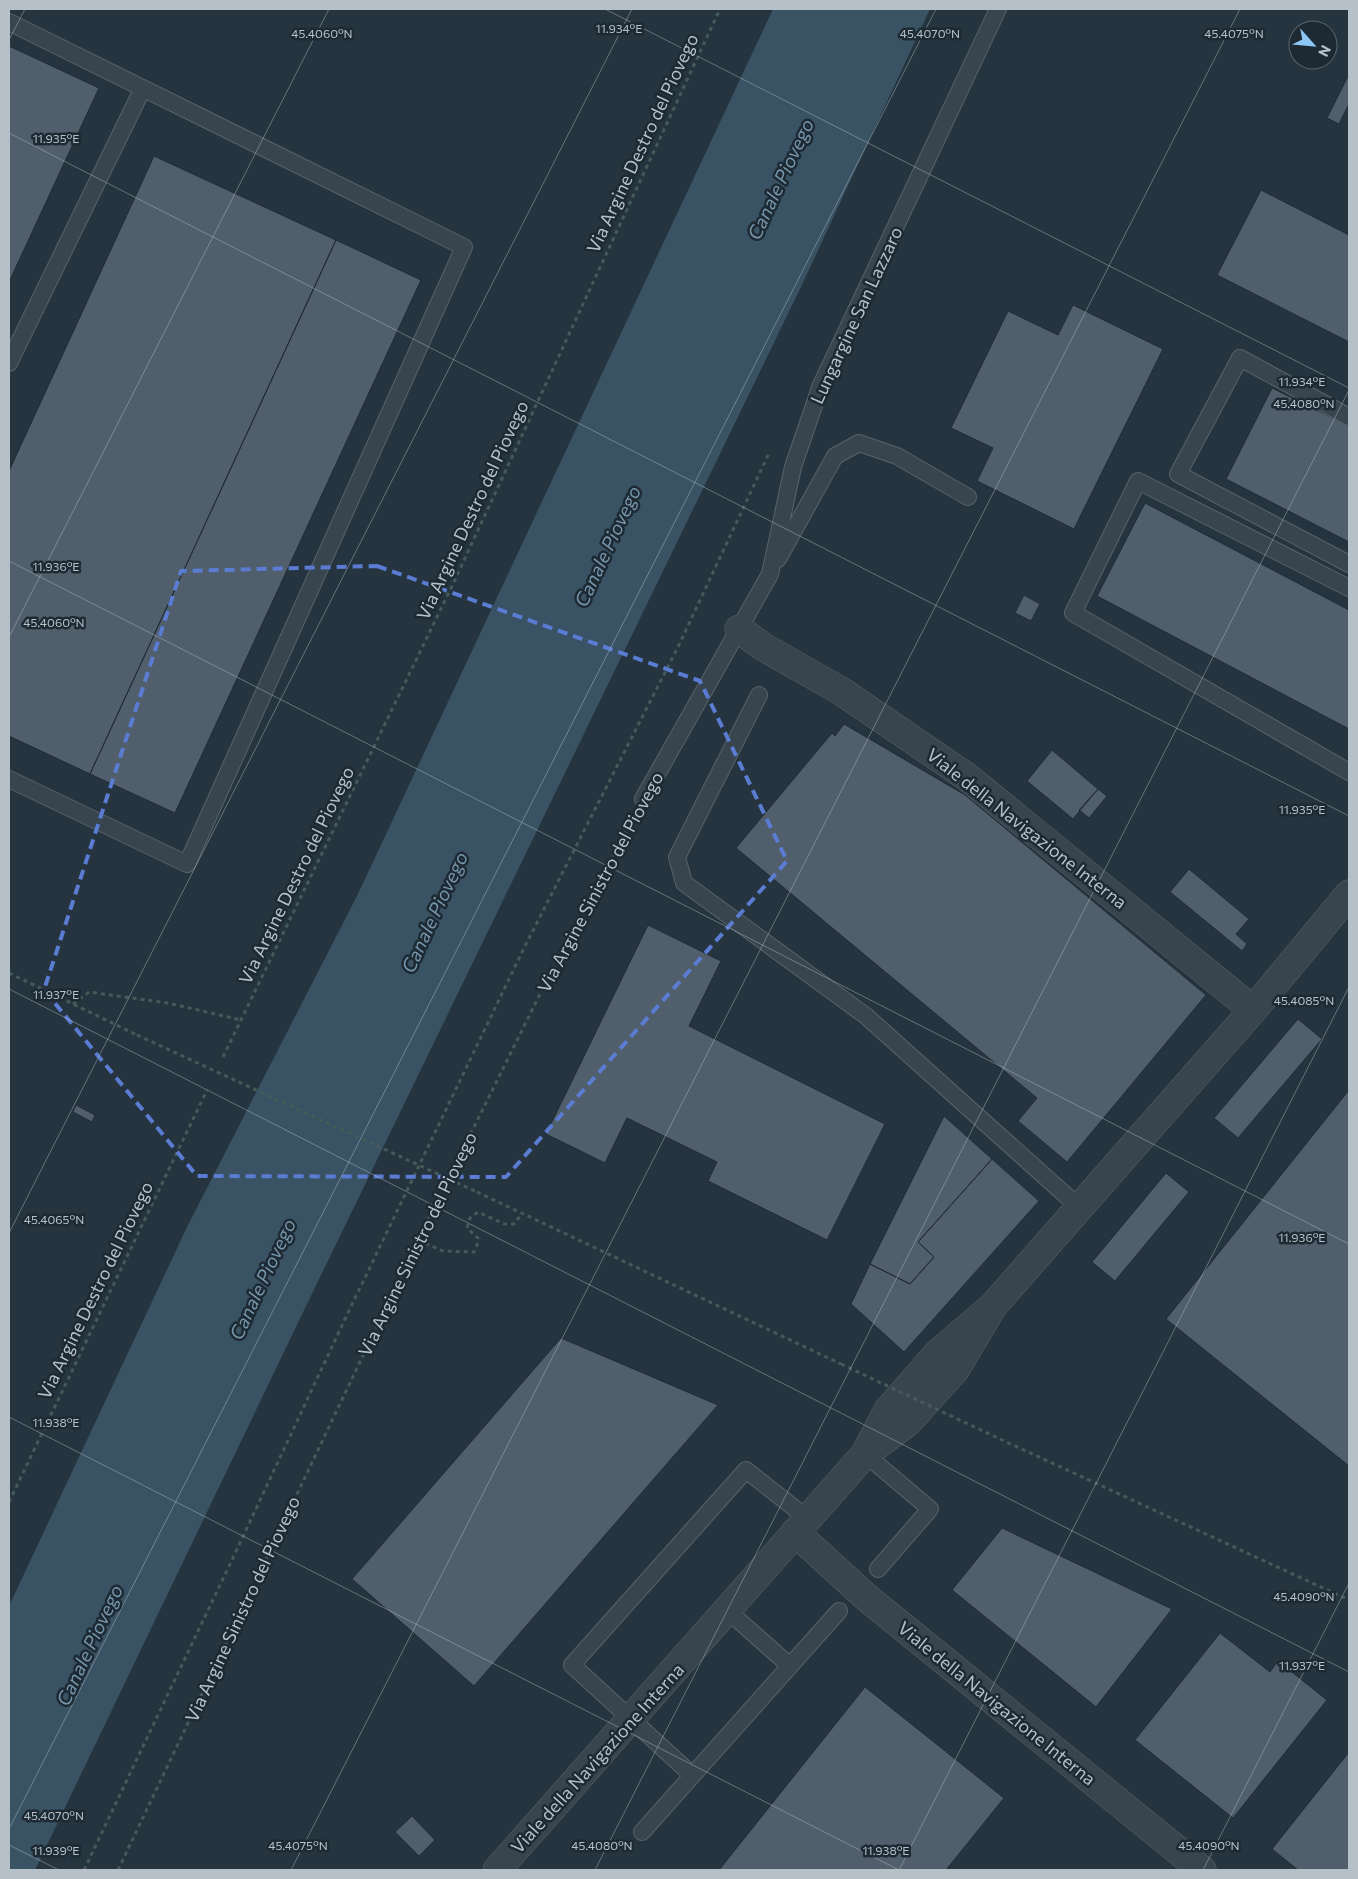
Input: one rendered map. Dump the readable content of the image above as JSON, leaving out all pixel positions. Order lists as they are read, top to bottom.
{
  "streets": {
    "street": ["Viale della Navigazione Interna"],
    "lane": ["Lungargine San Lazzaro", "Via Argine Sinistro del Piovego"],
    "path": ["Via Argine Destro del Piovego"]
  },
  "crossings": [
    ["Lungargine San Lazzaro", "Viale della Navigazione Interna"],
    ["Lungargine San Lazzaro", "Via Argine Sinistro del Piovego"],
    ["Viale della Navigazione Interna", "Via Argine Sinistro del Piovego"]
  ],
  "water": ["Canale Piovego"],
  "north": "bottom right",
  "coordinates": [
    "11.934°E",
    "45.4060°N",
    "45.4070°N",
    "45.4075°N",
    "11.935°E",
    "45.4080°N",
    "11.936°E",
    "11.937°E",
    "45.4085°N",
    "45.4065°N",
    "11.938°E",
    "45.4090°N",
    "11.939°E"
  ]
}
